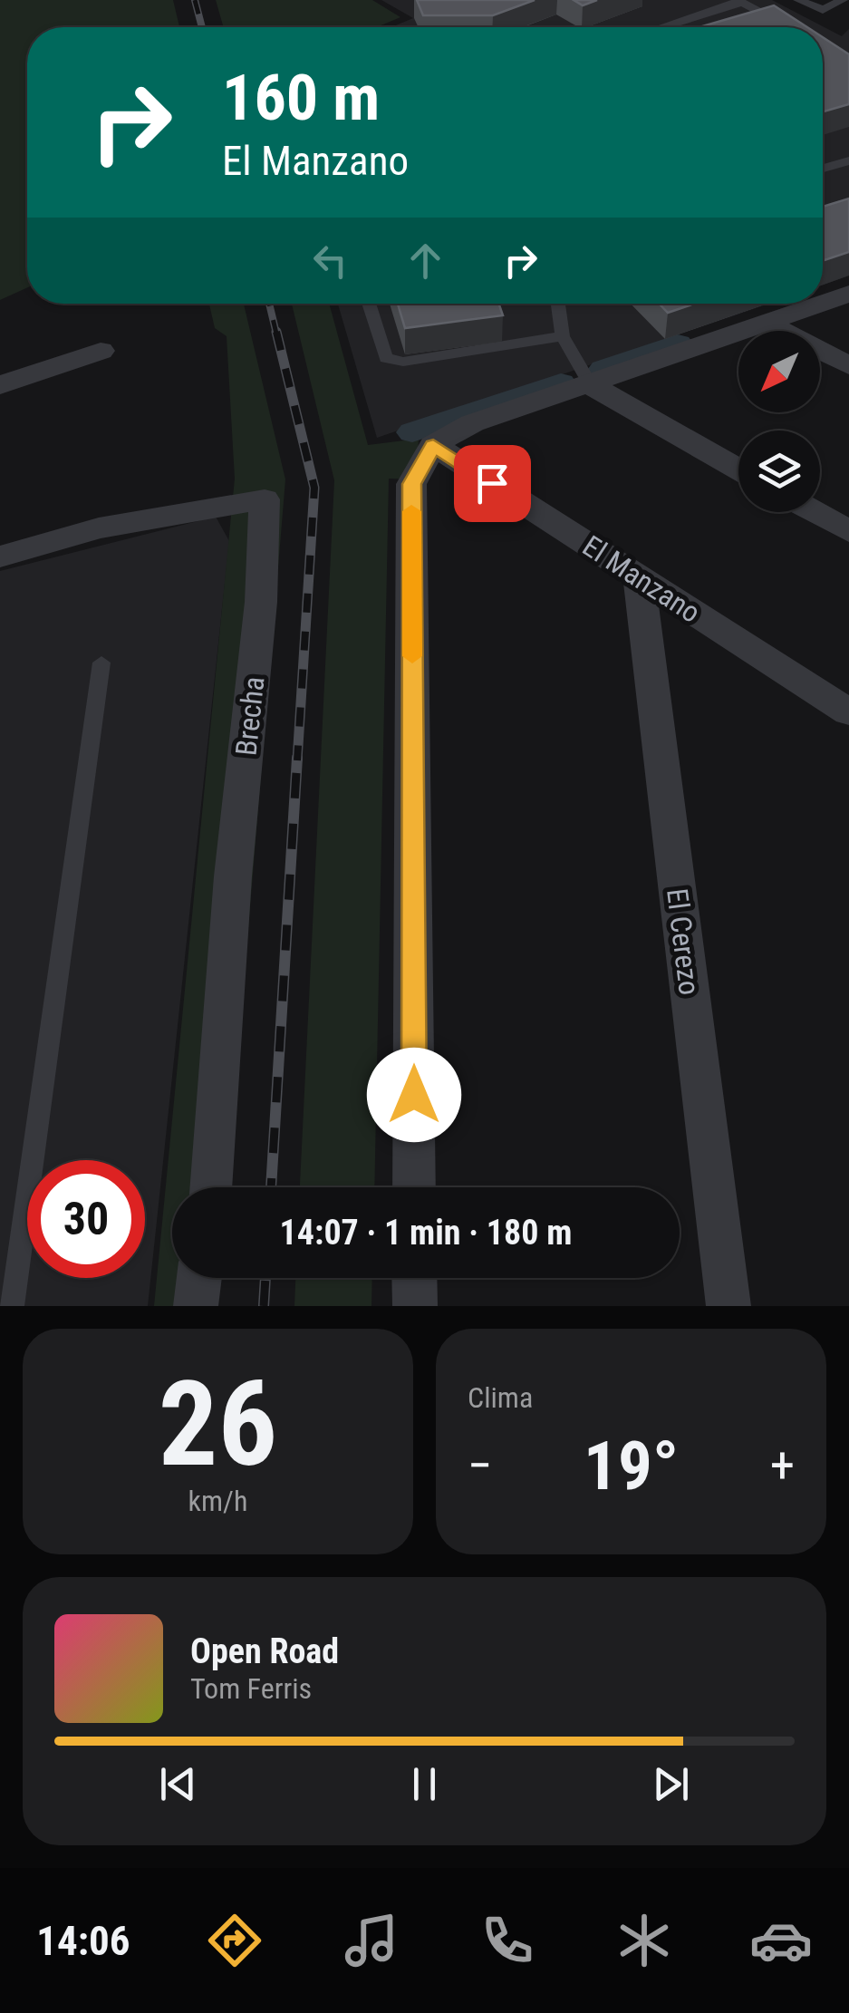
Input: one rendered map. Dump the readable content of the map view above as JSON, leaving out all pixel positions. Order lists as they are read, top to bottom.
{
  "streets": {
    "street": ["El Manzano", "Brecha", "El Cerezo"]
  },
  "crossings": [
    ["El Manzano", "El Cerezo"]
  ],
  "north": "bottom left",
  "page": {
    "turn": ["160 m", "El Manzano"],
    "limit": "30",
    "trip": "14:07 · 1 min · 180 m",
    "tile": [
      ["26", "km/h"],
      "Clima"
    ],
    "heat": ["−", "19°", "+"],
    "song": ["Open Road", "Tom Ferris"],
    "tabs": "14:06"
  }
}
